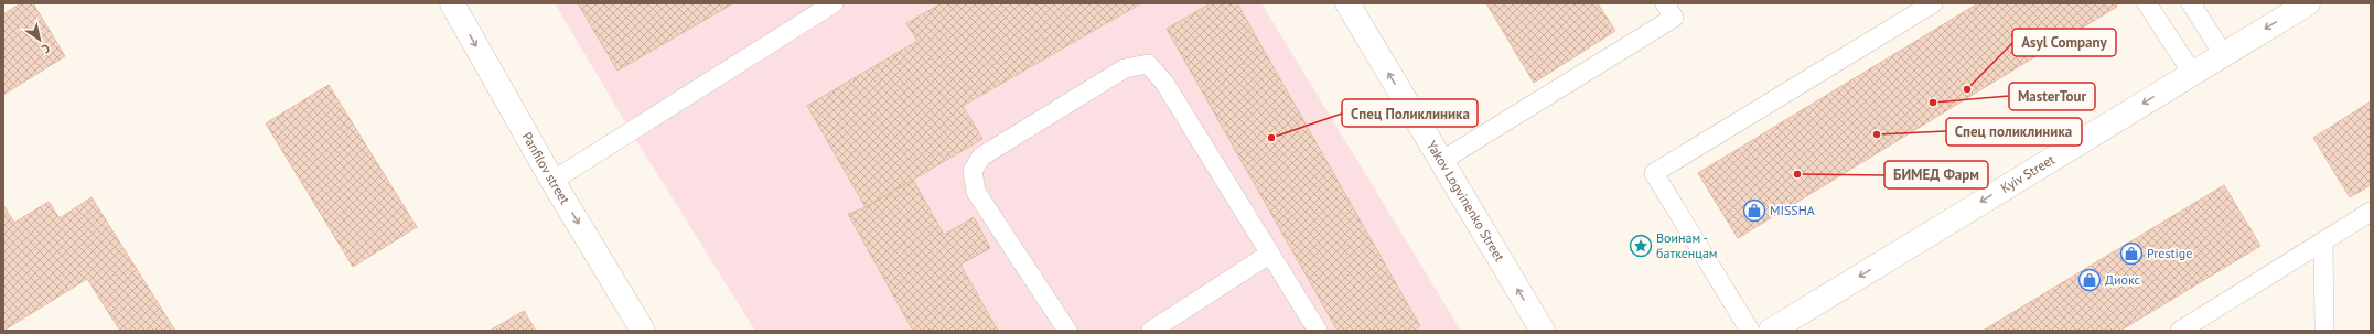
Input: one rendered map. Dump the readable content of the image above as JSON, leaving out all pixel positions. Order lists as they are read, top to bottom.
{
  "streets": {
    "street": ["Panfilov street", "Kyiv Street", "Yakov Logvinenko Street"]
  },
  "one_way": ["Panfilov street", "Kyiv Street", "Yakov Logvinenko Street"],
  "places": {
    "other": [
      "Asyl Company",
      "MasterTour",
      "Спец поликлиника",
      "Спец Поликлиника",
      "БИМЕД Фарм"
    ],
    "shop": ["MISSHA", "Prestige", "Диокс"],
    "place": ["Воинам - баткенцам"]
  },
  "north": "bottom right"
}
